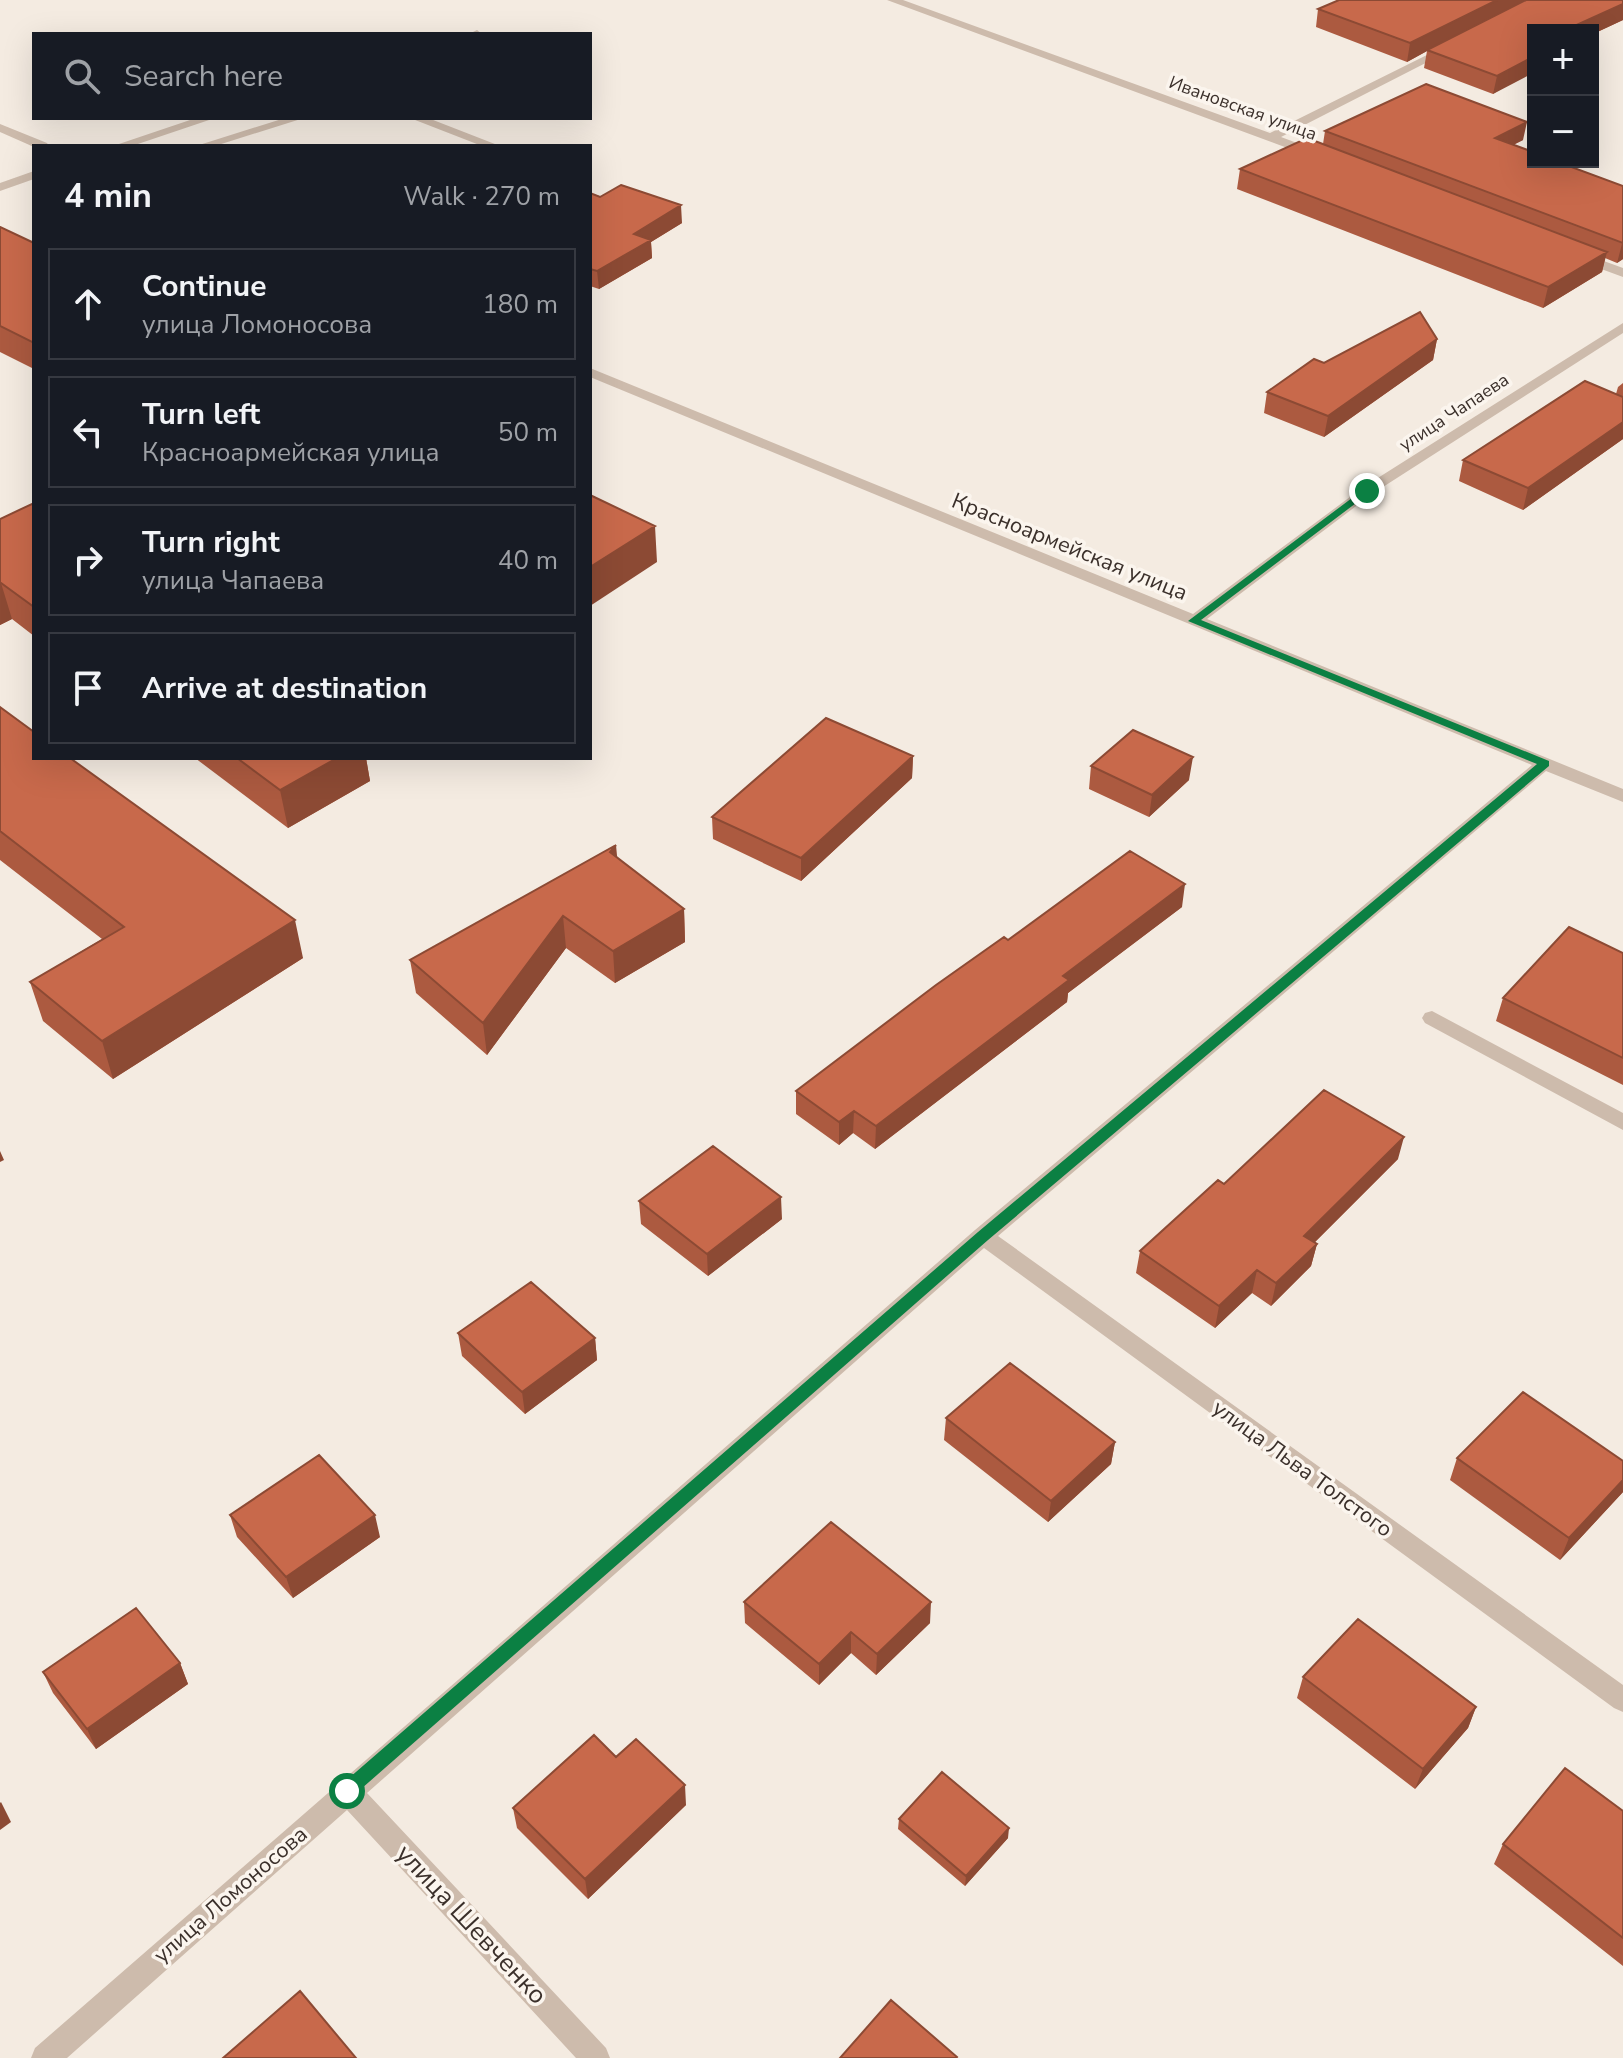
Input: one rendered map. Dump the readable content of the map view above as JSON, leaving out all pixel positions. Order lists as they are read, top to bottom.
{
  "streets": {
    "street": [
      "Ивановская улица",
      "улица Чапаева",
      "Красноармейская улица",
      "улица Льва Толстого",
      "улица Ломоносова",
      "улица Шевченко"
    ]
  },
  "crossings": [
    ["улица Чапаева", "Красноармейская улица"],
    ["Красноармейская улица", "улица Ломоносова"],
    ["улица Льва Толстого", "улица Ломоносова"],
    ["улица Ломоносова", "улица Шевченко"]
  ],
  "page": {
    "map_buttons": ["+", "−"],
    "search": "Search here",
    "heading": ["4 min", "Walk · 270 m"],
    "list": [
      ["Continue", "улица Ломоносова", "180 m"],
      ["Turn left", "Красноармейская улица", "50 m"],
      ["Turn right", "улица Чапаева", "40 m"],
      "Arrive at destination"
    ]
  }
}
